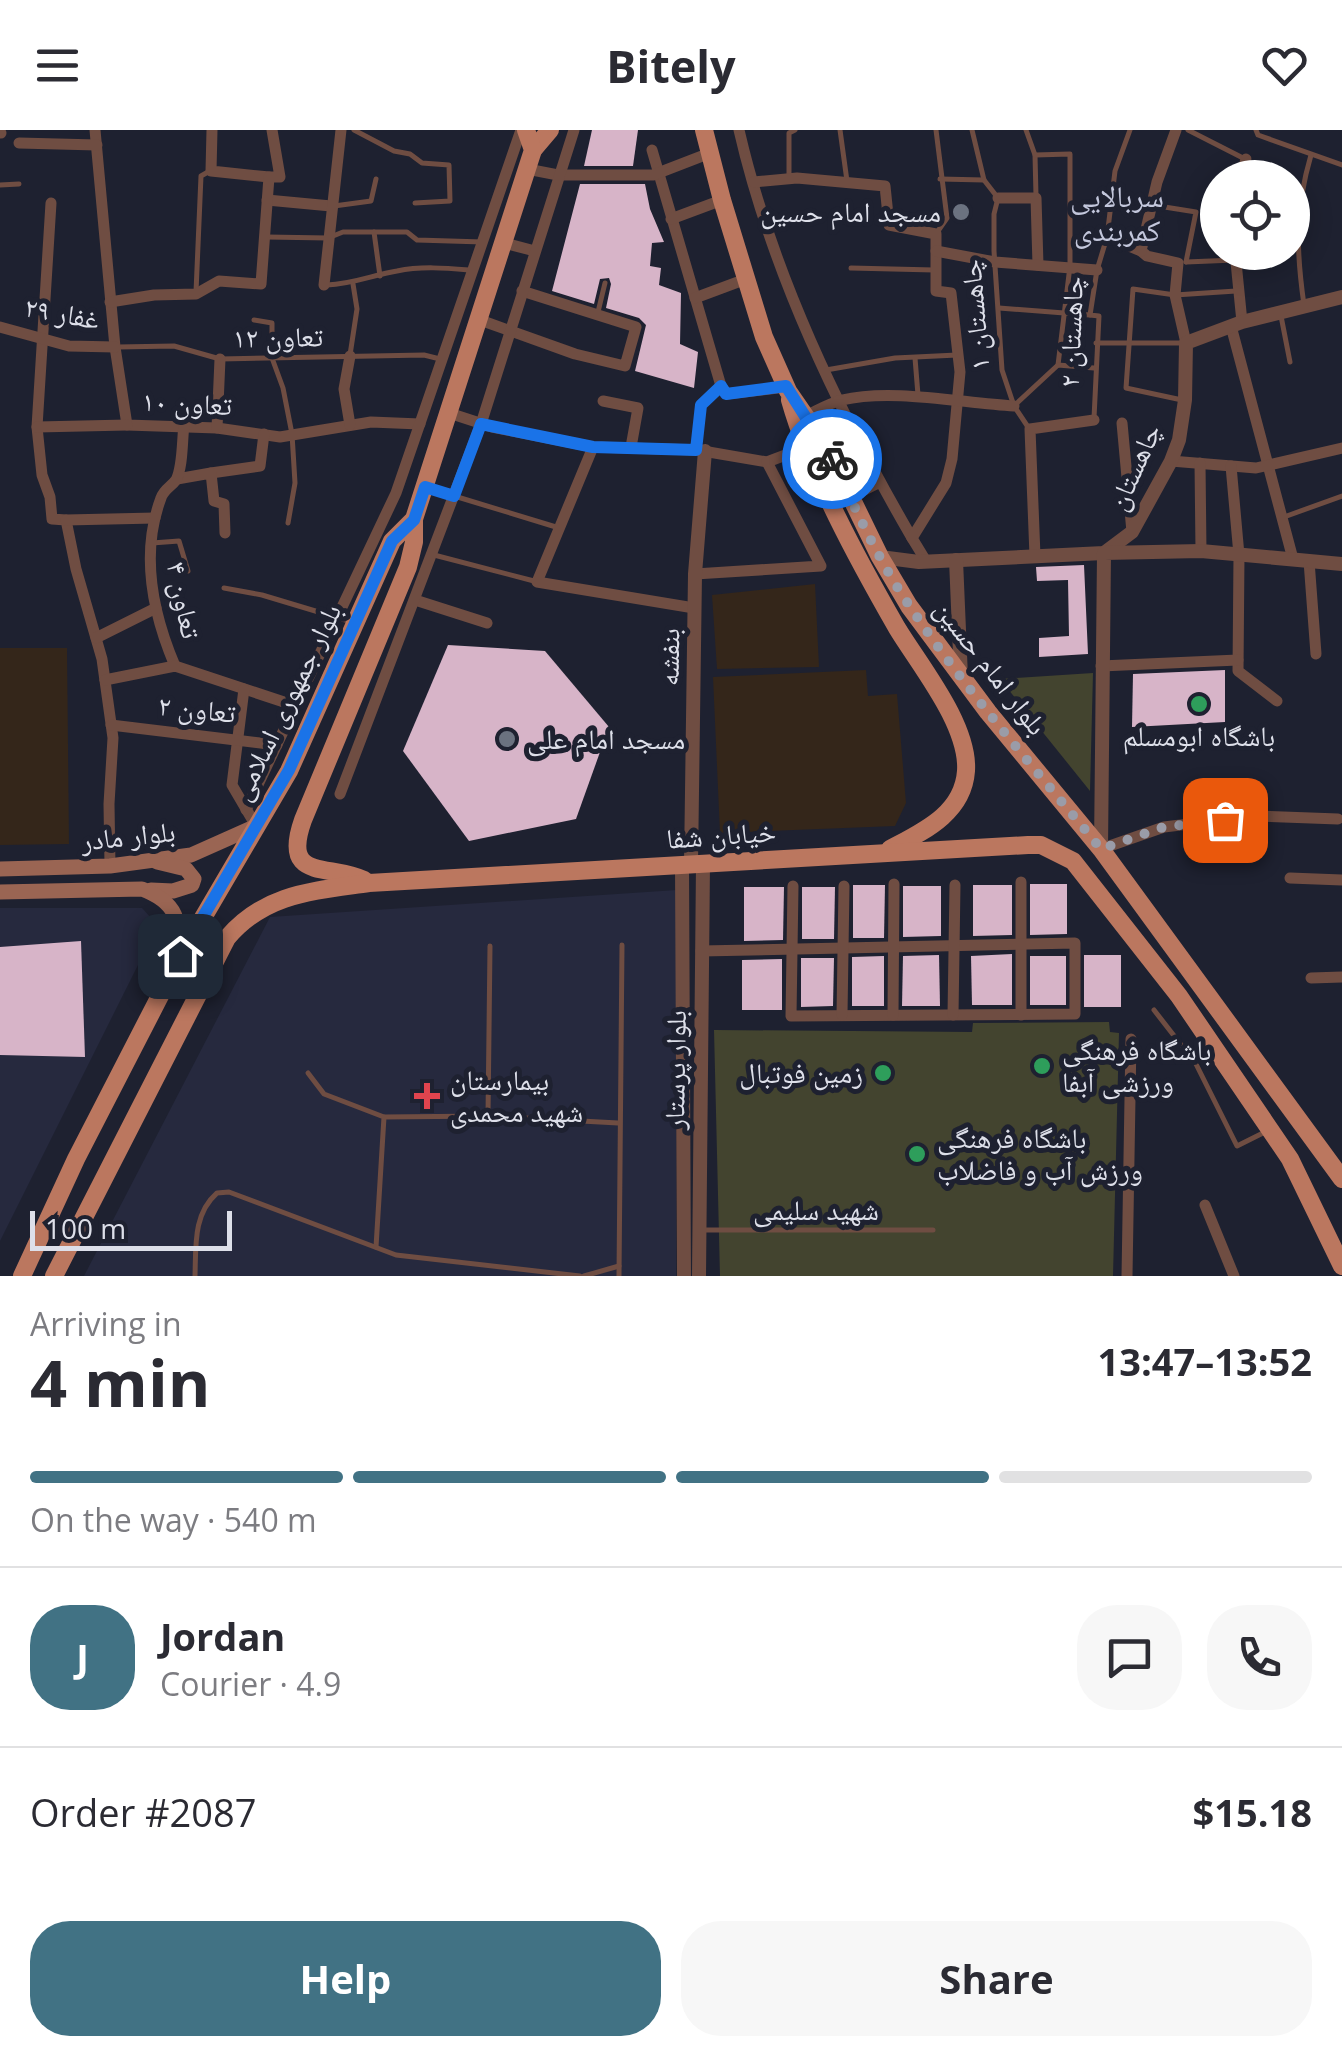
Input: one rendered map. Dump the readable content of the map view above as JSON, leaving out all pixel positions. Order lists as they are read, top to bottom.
{
  "streets": {
    "main road": [
      "بلوار امام حسین",
      "بلوار جمهوری اسلامی",
      "خیابان شفا",
      "بلوار مادر"
    ],
    "street": [
      "غفار ۲۹",
      "تعاون ۱۰",
      "چاهستان",
      "تعاون ۴",
      "بنفشه",
      "تعاون ۲",
      "بلوار پرستار"
    ],
    "lane": [
      "چاهستان ۱",
      "چاهستان ۲",
      "تعاون ۱۲",
      "شهید سلیمی"
    ]
  },
  "crossings": [
    ["غفار ۲۹", "تعاون ۱۲"],
    ["غفار ۲۹", "تعاون ۱۰"],
    ["تعاون ۱۲", "تعاون ۱۰"],
    ["تعاون ۱۰", "تعاون ۴"],
    ["بنفشه", "خیابان شفا"],
    ["بنفشه", "بلوار پرستار"],
    ["بلوار جمهوری اسلامی", "بلوار مادر"],
    ["خیابان شفا", "بلوار پرستار"],
    ["بلوار پرستار", "شهید سلیمی"]
  ],
  "districts": ["سربالایی کمربندی"],
  "places": {
    "other": [
      "مسجد امام حسین",
      "باشگاه ابومسلم",
      "مسجد امام علی",
      "باشگاه فرهنگی ورزشی آبفا",
      "زمین فوتبال",
      "باشگاه فرهنگی ورزش آب و فاضلاب"
    ],
    "health": ["بیمارستان شهید محمدی"]
  },
  "scale_bar": "100 m",
  "page": {
    "header": "Bitely",
    "scale": "100 m",
    "heading": ["4 min", "Arriving in", "13:47–13:52"],
    "panel": [
      "Jordan",
      "Courier · 4.9",
      "Order #2087",
      "$15.18"
    ],
    "bar": "On the way · 540 m",
    "round": "J",
    "buttons": ["Help", "Share"]
  }
}
